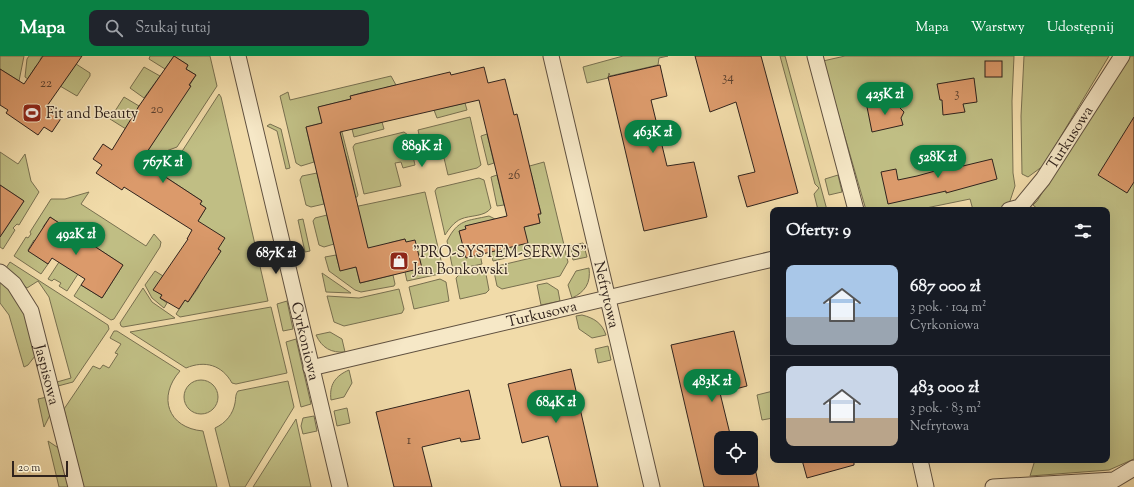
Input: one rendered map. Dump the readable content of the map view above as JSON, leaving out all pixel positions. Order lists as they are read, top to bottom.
{
  "streets": {
    "street": [
      "Turkusowa",
      "Nefrytowa",
      "Cyrkoniowa",
      "Jaspisowa"
    ]
  },
  "crossings": [
    ["Turkusowa", "Nefrytowa"],
    ["Turkusowa", "Cyrkoniowa"]
  ],
  "places": {
    "sports": ["Fit and Beauty"],
    "shop": ["\"PRO-SYSTEM-SERWIS\" Jan Bonkowski"]
  },
  "house_numbers": [
    "34",
    "22",
    "3",
    "20",
    "26",
    "1"
  ],
  "scale_bar": "20 m",
  "page": {
    "header": "Mapa",
    "search": "Szukaj tutaj",
    "nav": ["Mapa", "Warstwy", "Udostępnij"],
    "price": [
      "425K zł",
      "463K zł",
      "889K zł",
      "528K zł",
      "767K zł",
      "492K zł",
      "687K zł",
      "483K zł",
      "684K zł"
    ],
    "heading": "Oferty: 9",
    "list": [
      {
        "name": "687 000 zł",
        "note": "3 pok. · 104 m² · Cyrkoniowa"
      },
      {
        "name": "483 000 zł",
        "note": "3 pok. · 83 m² · Nefrytowa"
      }
    ],
    "scale": "20 m"
  }
}
